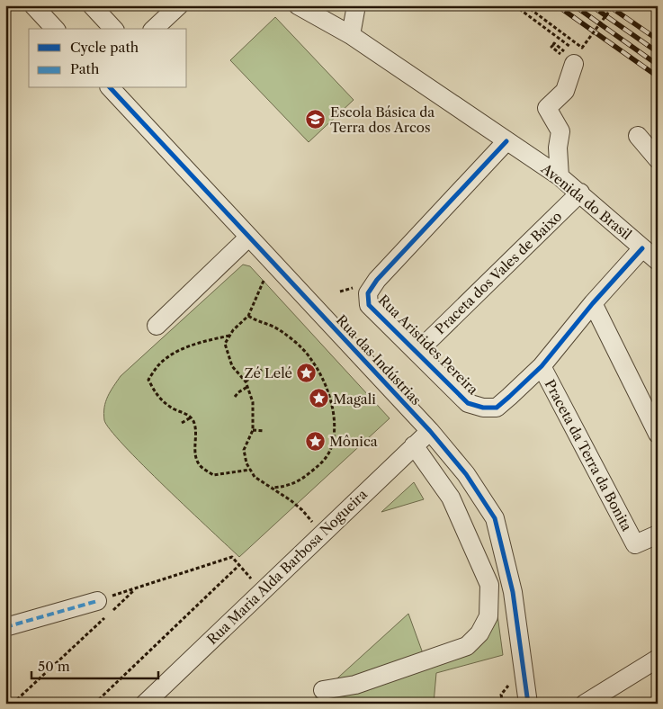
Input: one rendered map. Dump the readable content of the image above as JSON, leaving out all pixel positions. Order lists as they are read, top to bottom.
{
  "streets": {
    "street": [
      "Avenida do Brasil",
      "Praceta dos Vales de Baixo",
      "Rua Aristides Pereira",
      "Rua das Indústrias",
      "Praceta da Terra da Bonita",
      "Rua Maria Alda Barbosa Nogueira"
    ]
  },
  "crossings": [
    ["Avenida do Brasil", "Praceta dos Vales de Baixo"],
    ["Avenida do Brasil", "Rua Aristides Pereira"],
    ["Praceta dos Vales de Baixo", "Rua Aristides Pereira"],
    ["Rua Aristides Pereira", "Praceta da Terra da Bonita"],
    ["Rua das Indústrias", "Rua Maria Alda Barbosa Nogueira"]
  ],
  "places": {
    "school or university": ["Escola Básica da Terra dos Arcos"],
    "place": ["Zé Lelé", "Magali", "Mônica"]
  },
  "legend": ["Cycle path", "Path"],
  "scale_bar": "50 m"
}
